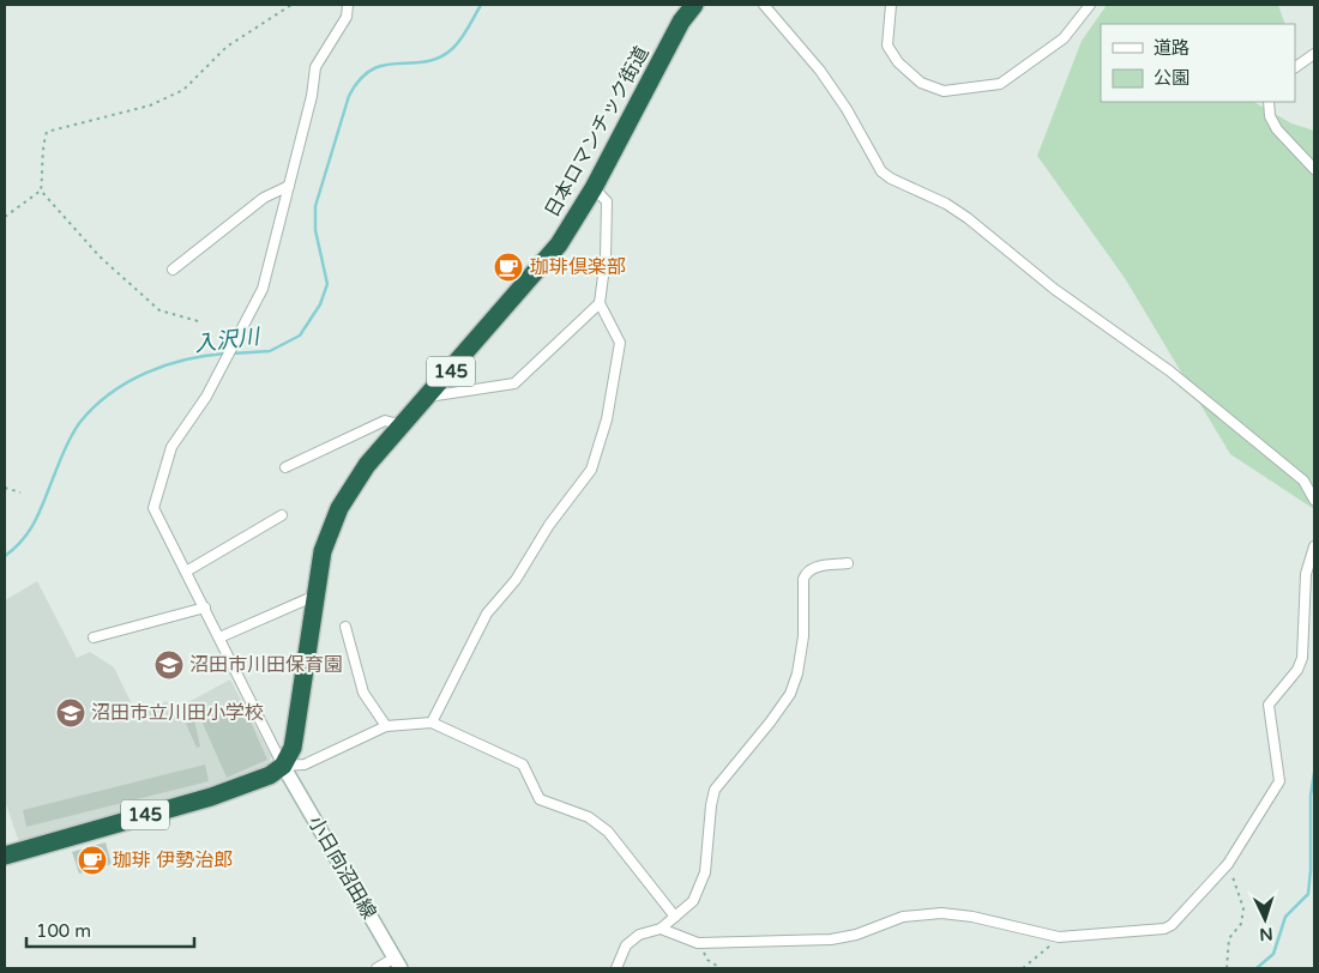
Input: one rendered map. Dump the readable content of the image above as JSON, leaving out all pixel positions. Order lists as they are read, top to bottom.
{
  "streets": {
    "highway": ["日本ロマンチック街道", "145"],
    "main road": ["小日向沼田線"]
  },
  "crossings": [
    ["日本ロマンチック街道", "145"],
    ["日本ロマンチック街道", "小日向沼田線"],
    ["145", "小日向沼田線"]
  ],
  "water": ["入沢川"],
  "places": {
    "cafe": ["珈琲倶楽部", "珈琲 伊勢治郎"],
    "school or university": ["沼田市川田保育園", "沼田市立川田小学校"]
  },
  "legend": ["道路", "公園"],
  "scale_bar": "100 m",
  "north": "bottom"
}
